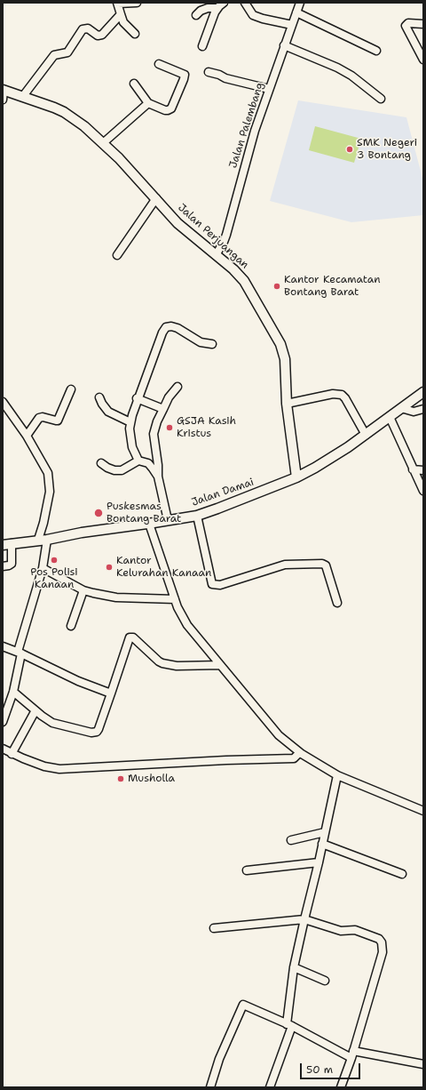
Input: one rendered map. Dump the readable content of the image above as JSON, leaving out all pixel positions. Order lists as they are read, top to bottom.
{
  "streets": {
    "street": ["Jalan Palembang", "Jalan Perjuangan", "Jalan Damai"]
  },
  "crossings": [
    ["Jalan Palembang", "Jalan Perjuangan"],
    ["Jalan Perjuangan", "Jalan Damai"]
  ],
  "places": [
    "SMK Negeri 3 Bontang",
    "Kantor Kecamatan Bontang Barat",
    "GSJA Kasih Kristus",
    "Puskesmas Bontang Barat",
    "Pos Polisi Kanaan",
    "Kantor Kelurahan Kanaan",
    "Musholla"
  ],
  "scale_bar": "50 m"
}
